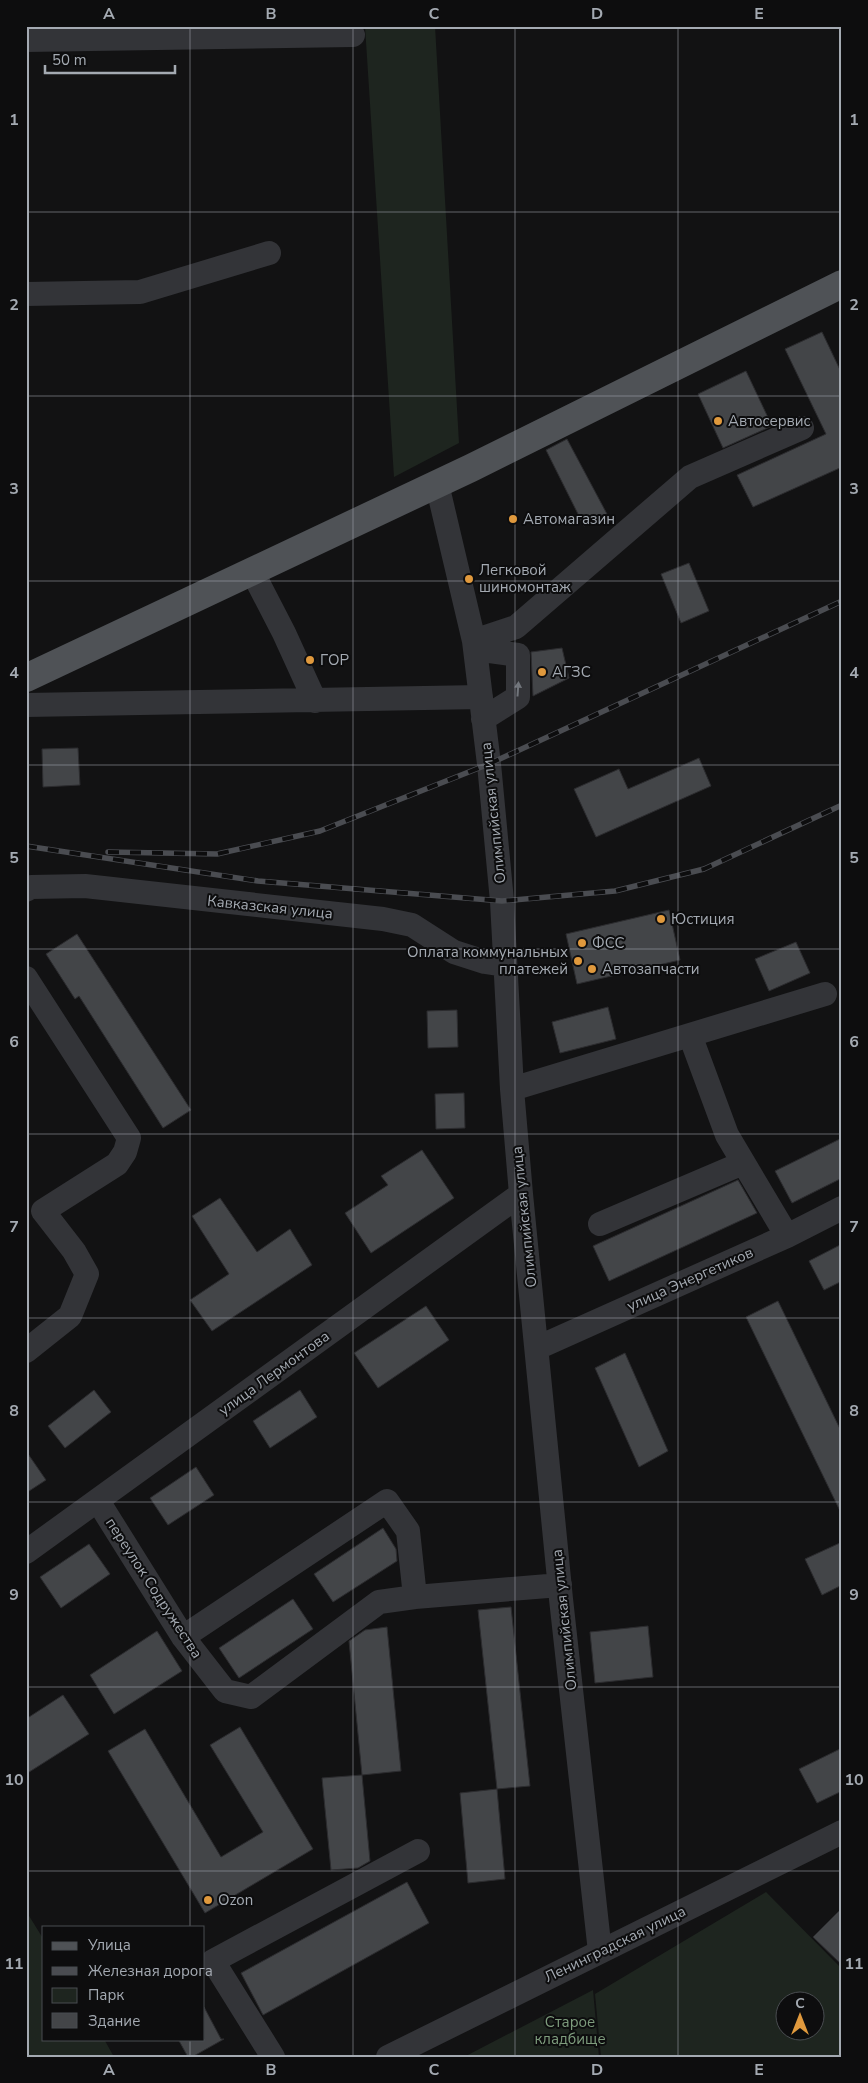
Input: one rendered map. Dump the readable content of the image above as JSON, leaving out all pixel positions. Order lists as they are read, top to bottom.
{
  "streets": {
    "street": [
      "Олимпийская улица",
      "Кавказская улица",
      "улица Энергетиков",
      "улица Лермонтова",
      "переулок Содружества",
      "Ленинградская улица"
    ]
  },
  "crossings": [
    ["Олимпийская улица", "Кавказская улица"],
    ["Олимпийская улица", "улица Энергетиков"],
    ["Олимпийская улица", "улица Лермонтова"],
    ["Олимпийская улица", "переулок Содружества"],
    ["Олимпийская улица", "Ленинградская улица"],
    ["улица Лермонтова", "переулок Содружества"]
  ],
  "parks": ["Старое кладбище"],
  "places": [
    "Автосервис",
    "Автомагазин",
    "Легковой шиномонтаж",
    "ГОР",
    "АГЗС",
    "Юстиция",
    "ФСС",
    "Оплата коммунальных платежей",
    "Автозапчасти",
    "Ozon"
  ],
  "legend": [
    "Улица",
    "Железная дорога",
    "Парк",
    "Здание"
  ],
  "scale_bar": "50 m",
  "north": "top",
  "grid": {
    "columns": [
      "A",
      "B",
      "C",
      "D",
      "E"
    ],
    "rows": [
      "1",
      "2",
      "3",
      "4",
      "5",
      "6",
      "7",
      "8",
      "9",
      "10",
      "11"
    ]
  }
}
